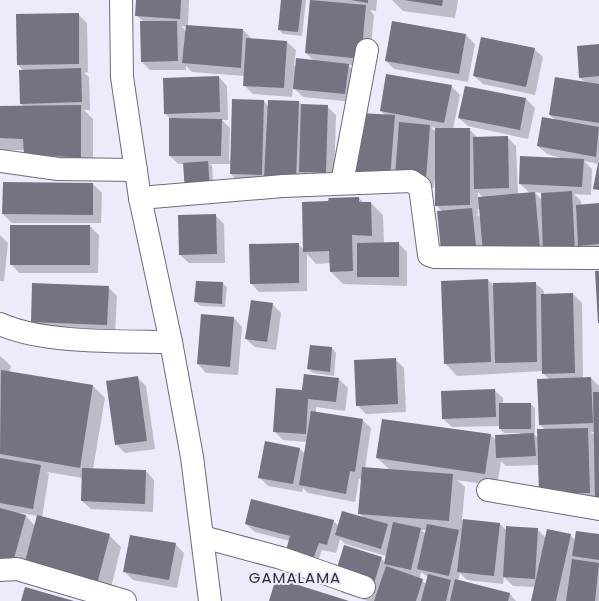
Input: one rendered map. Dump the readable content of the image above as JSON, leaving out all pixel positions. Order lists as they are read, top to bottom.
{
  "districts": ["GAMALAMA"]
}
